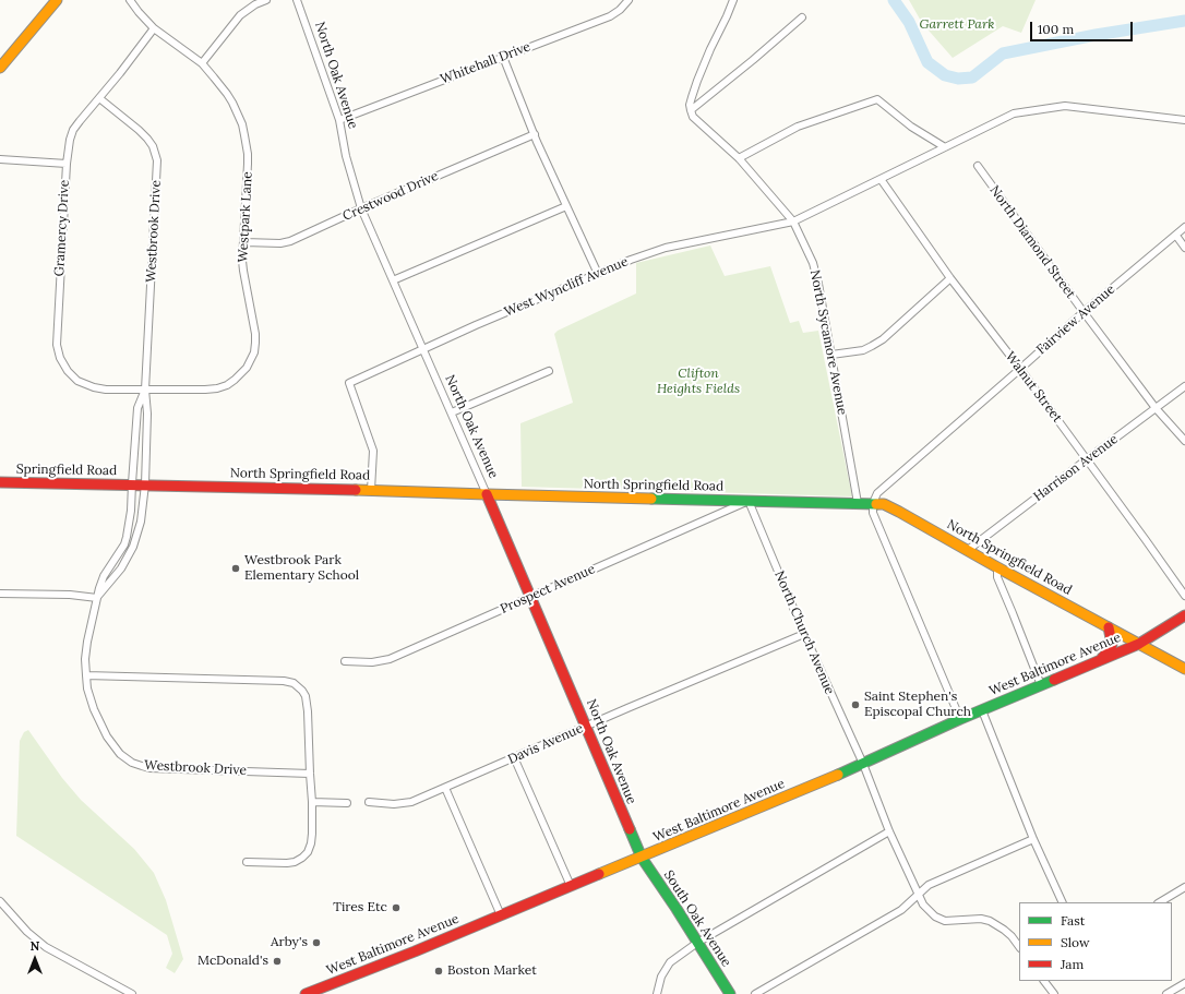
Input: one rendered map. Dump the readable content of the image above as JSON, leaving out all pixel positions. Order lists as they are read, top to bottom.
{
  "streets": {
    "main road": [
      "North Oak Avenue",
      "Springfield Road",
      "North Springfield Road",
      "West Baltimore Avenue",
      "South Oak Avenue"
    ],
    "street": [
      "Whitehall Drive",
      "Crestwood Drive",
      "Westpark Lane",
      "Gramercy Drive",
      "Westbrook Drive",
      "North Diamond Street",
      "West Wyncliff Avenue",
      "Fairview Avenue",
      "North Sycamore Avenue",
      "Walnut Street",
      "Harrison Avenue",
      "Prospect Avenue",
      "North Church Avenue",
      "Davis Avenue"
    ]
  },
  "crossings": [
    ["Whitehall Drive", "North Oak Avenue"],
    ["North Oak Avenue", "Crestwood Drive"],
    ["North Oak Avenue", "West Wyncliff Avenue"],
    ["North Oak Avenue", "North Springfield Road"],
    ["North Oak Avenue", "Prospect Avenue"],
    ["North Oak Avenue", "West Baltimore Avenue"],
    ["North Oak Avenue", "Davis Avenue"],
    ["North Oak Avenue", "South Oak Avenue"],
    ["Crestwood Drive", "Westpark Lane"],
    ["Westpark Lane", "Gramercy Drive"],
    ["Westpark Lane", "Westbrook Drive"],
    ["Gramercy Drive", "Westbrook Drive"],
    ["Westbrook Drive", "Springfield Road"],
    ["Westbrook Drive", "North Springfield Road"],
    ["North Diamond Street", "Fairview Avenue"],
    ["North Diamond Street", "Harrison Avenue"],
    ["West Wyncliff Avenue", "North Sycamore Avenue"],
    ["West Wyncliff Avenue", "Walnut Street"],
    ["West Wyncliff Avenue", "North Springfield Road"],
    ["Fairview Avenue", "Walnut Street"],
    ["Fairview Avenue", "North Springfield Road"],
    ["North Sycamore Avenue", "North Springfield Road"],
    ["Walnut Street", "Harrison Avenue"],
    ["Harrison Avenue", "North Springfield Road"],
    ["Springfield Road", "North Springfield Road"],
    ["North Springfield Road", "Prospect Avenue"],
    ["North Springfield Road", "North Church Avenue"],
    ["North Springfield Road", "West Baltimore Avenue"],
    ["Prospect Avenue", "North Church Avenue"],
    ["North Church Avenue", "West Baltimore Avenue"],
    ["North Church Avenue", "Davis Avenue"],
    ["West Baltimore Avenue", "South Oak Avenue"]
  ],
  "parks": ["Garrett Park", "Clifton Heights Fields"],
  "places": [
    "Westbrook Park Elementary School",
    "Saint Stephen's Episcopal Church",
    "Tires Etc",
    "Arby's",
    "McDonald's",
    "Boston Market"
  ],
  "legend": ["Fast", "Slow", "Jam"],
  "scale_bar": "100 m",
  "north": "top"
}
